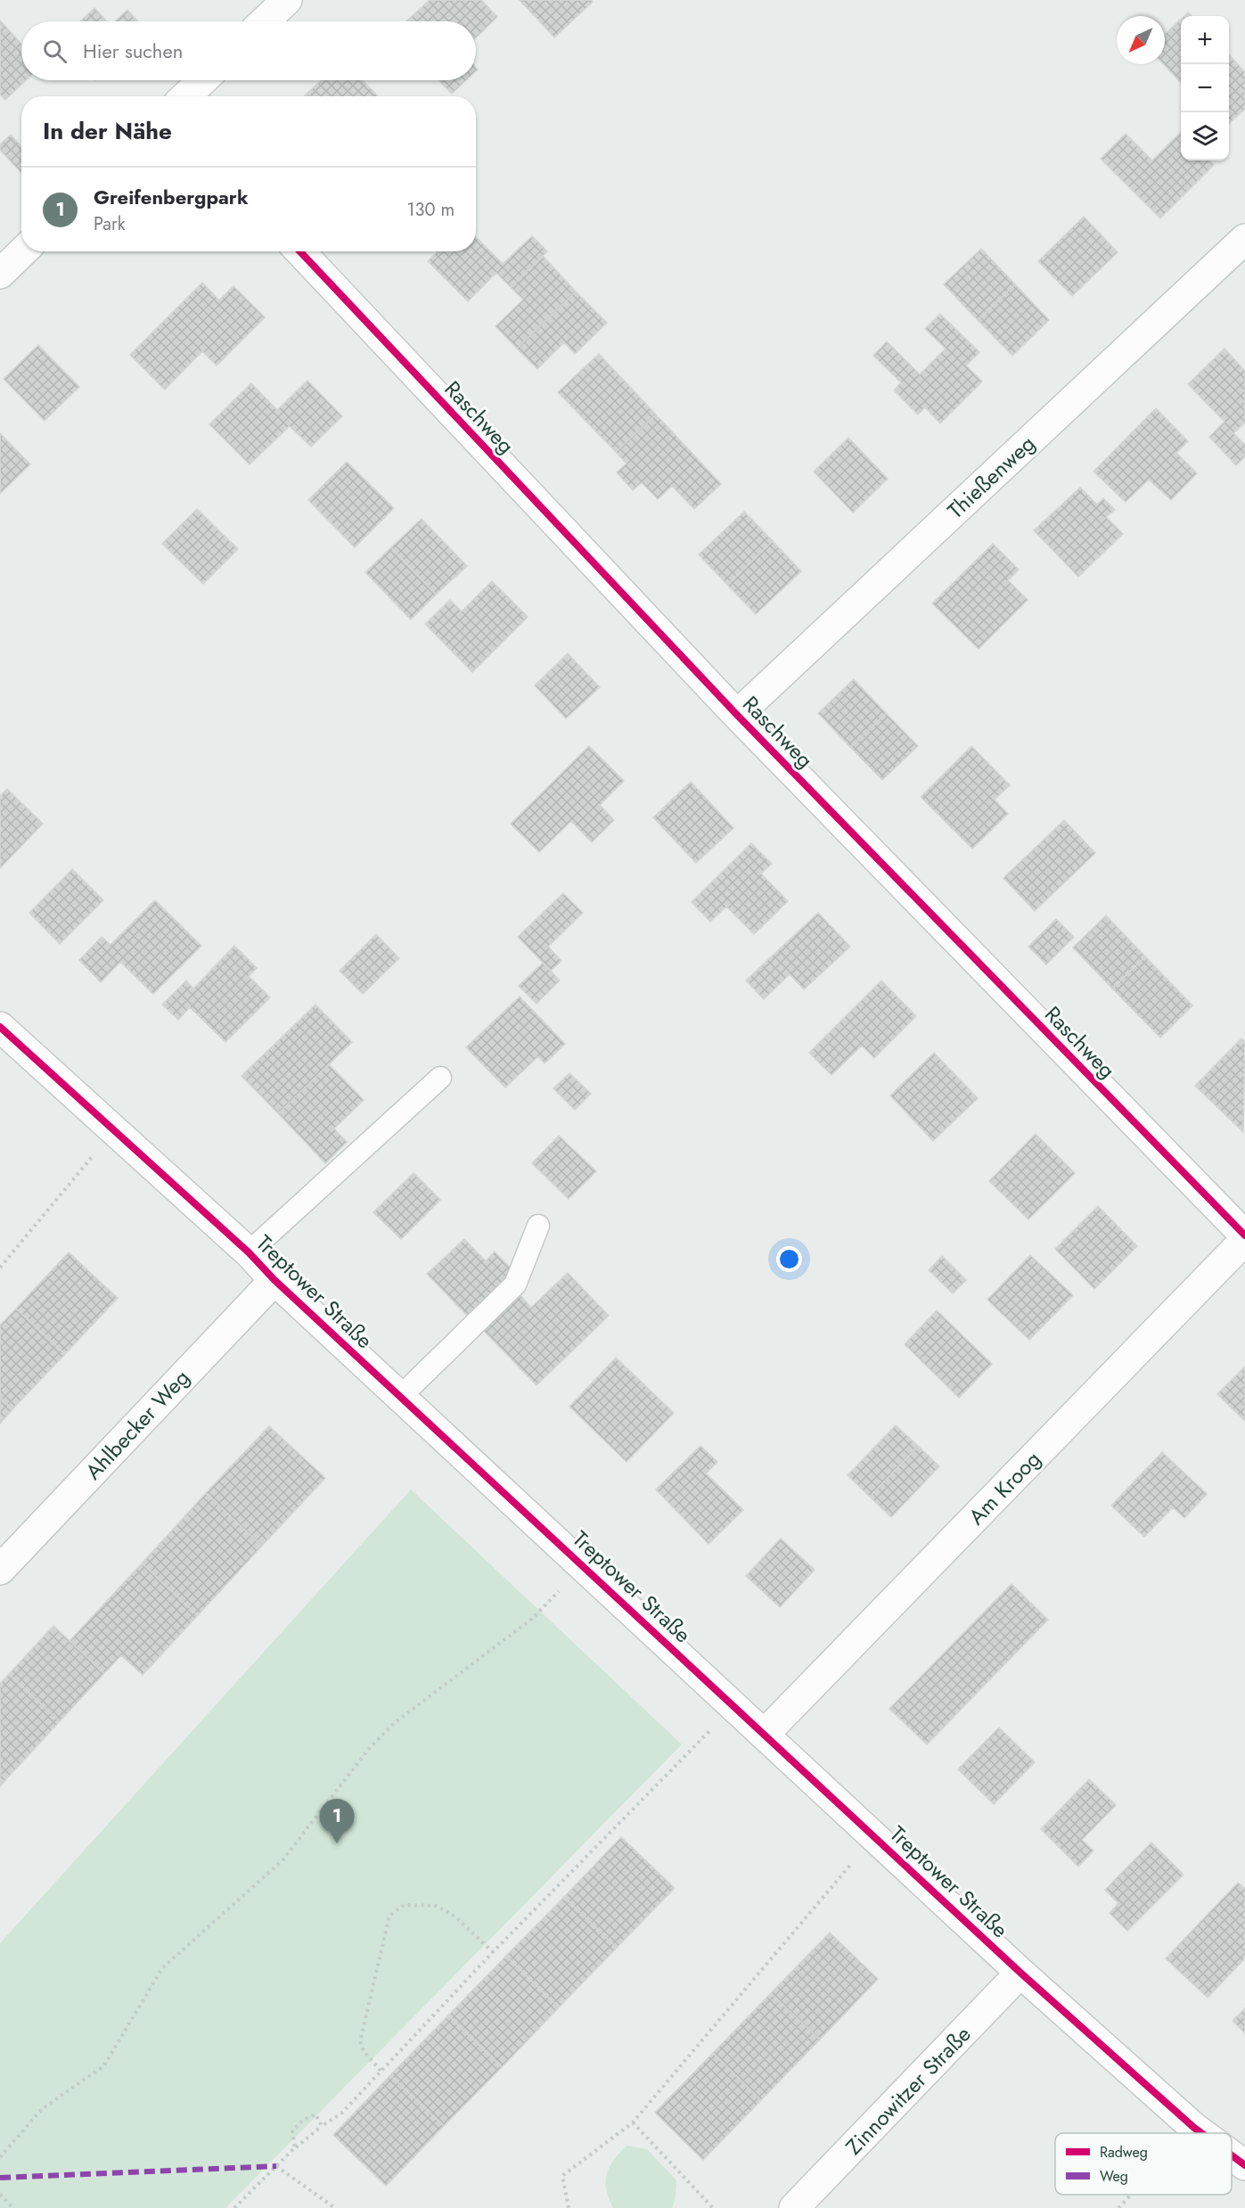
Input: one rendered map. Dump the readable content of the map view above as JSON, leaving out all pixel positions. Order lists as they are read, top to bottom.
{
  "streets": {
    "street": [
      "Raschweg",
      "Thießenweg",
      "Treptower Straße",
      "Ahlbecker Weg",
      "Am Kroog",
      "Zinnowitzer Straße"
    ]
  },
  "crossings": [
    ["Raschweg", "Thießenweg"],
    ["Treptower Straße", "Ahlbecker Weg"],
    ["Treptower Straße", "Am Kroog"],
    ["Treptower Straße", "Zinnowitzer Straße"]
  ],
  "legend": ["Radweg", "Weg"],
  "north": "bottom left",
  "page": {
    "map_buttons": ["+", "−"],
    "search": "Hier suchen",
    "heading": "In der Nähe",
    "list": [
      {
        "mark": "1",
        "name": "Greifenbergpark",
        "note": "Park",
        "value": "130 m"
      }
    ],
    "pins": "1"
  }
}
